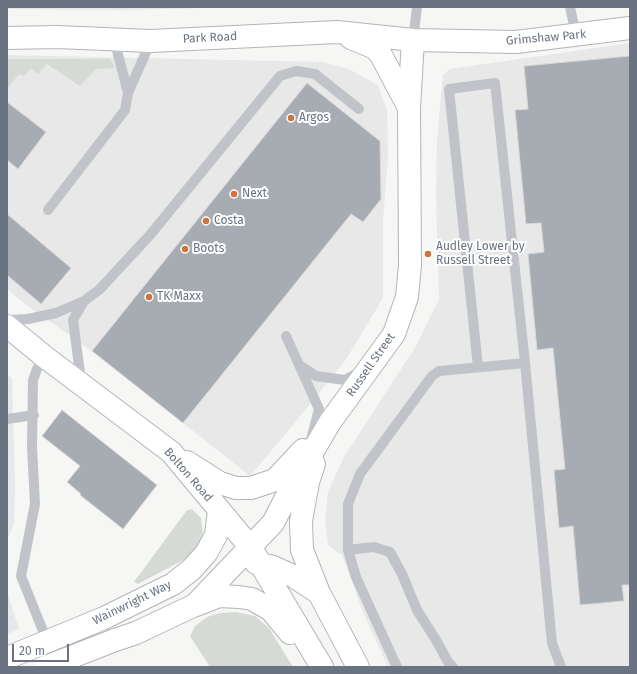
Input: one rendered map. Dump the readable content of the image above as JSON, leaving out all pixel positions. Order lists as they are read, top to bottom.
{
  "streets": {
    "highway": [
      "Park Road",
      "Grimshaw Park",
      "Russell Street",
      "Bolton Road",
      "Wainwright Way"
    ]
  },
  "crossings": [
    ["Park Road", "Grimshaw Park"],
    ["Park Road", "Russell Street"],
    ["Grimshaw Park", "Russell Street"],
    ["Russell Street", "Bolton Road"],
    ["Russell Street", "Wainwright Way"],
    ["Bolton Road", "Wainwright Way"]
  ],
  "places": [
    "Argos",
    "Next",
    "Costa",
    "Boots",
    "Audley Lower by Russell Street",
    "TK Maxx"
  ],
  "scale_bar": "20 m"
}
